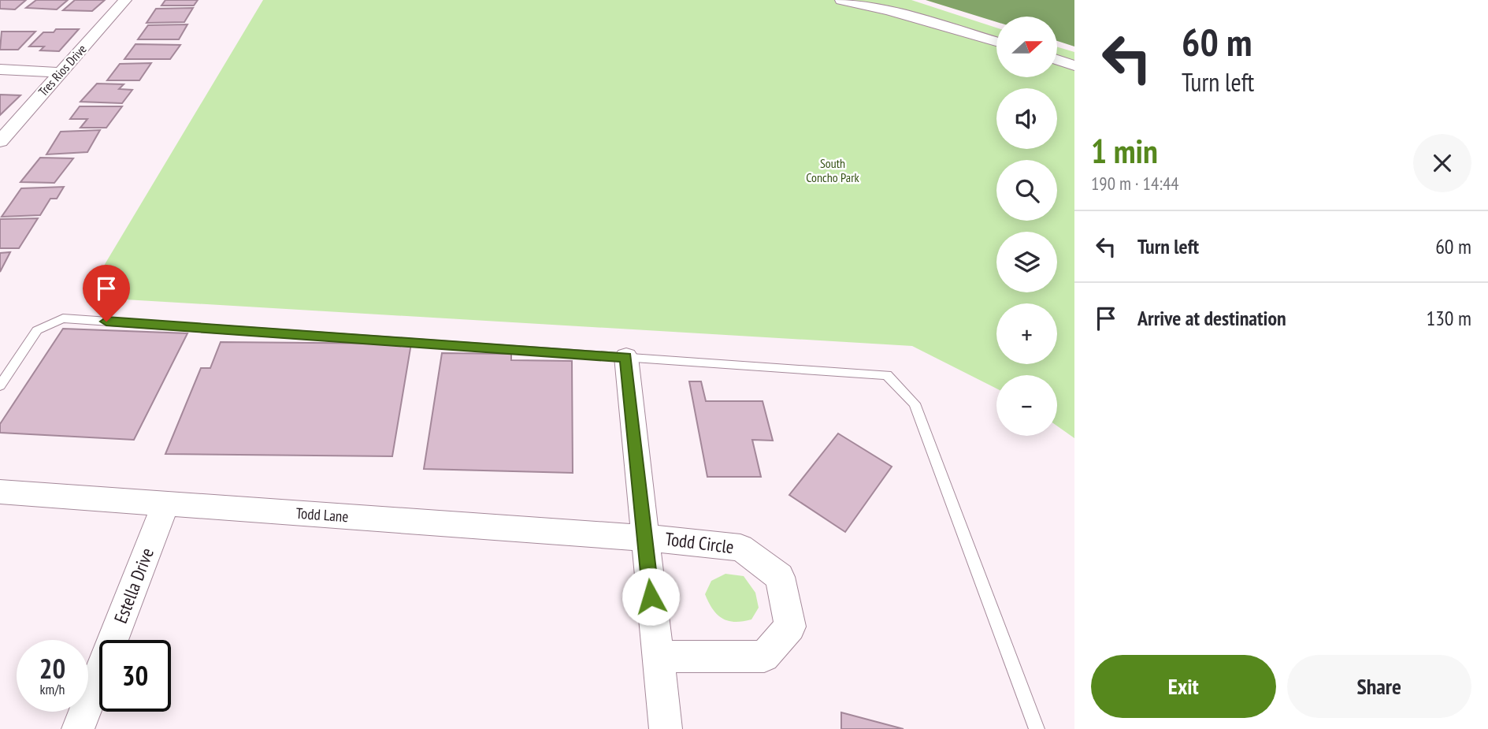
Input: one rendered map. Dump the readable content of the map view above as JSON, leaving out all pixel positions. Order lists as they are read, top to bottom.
{
  "streets": {
    "street": [
      "Tres Rios Drive",
      "Todd Lane",
      "Todd Circle",
      "Estella Drive"
    ]
  },
  "crossings": [
    ["Todd Lane", "Todd Circle"],
    ["Todd Lane", "Estella Drive"]
  ],
  "parks": ["South Concho Park"],
  "north": "right",
  "page": {
    "turn": ["60 m", "Turn left"],
    "map_buttons": ["+", "−"],
    "heading": ["1 min", "190 m · 14:44"],
    "list": [
      {
        "name": "Turn left",
        "value": "60 m"
      },
      {
        "name": "Arrive at destination",
        "value": "130 m"
      }
    ],
    "speed": "20 km/h",
    "limit": "30",
    "buttons": ["Exit", "Share"]
  }
}
